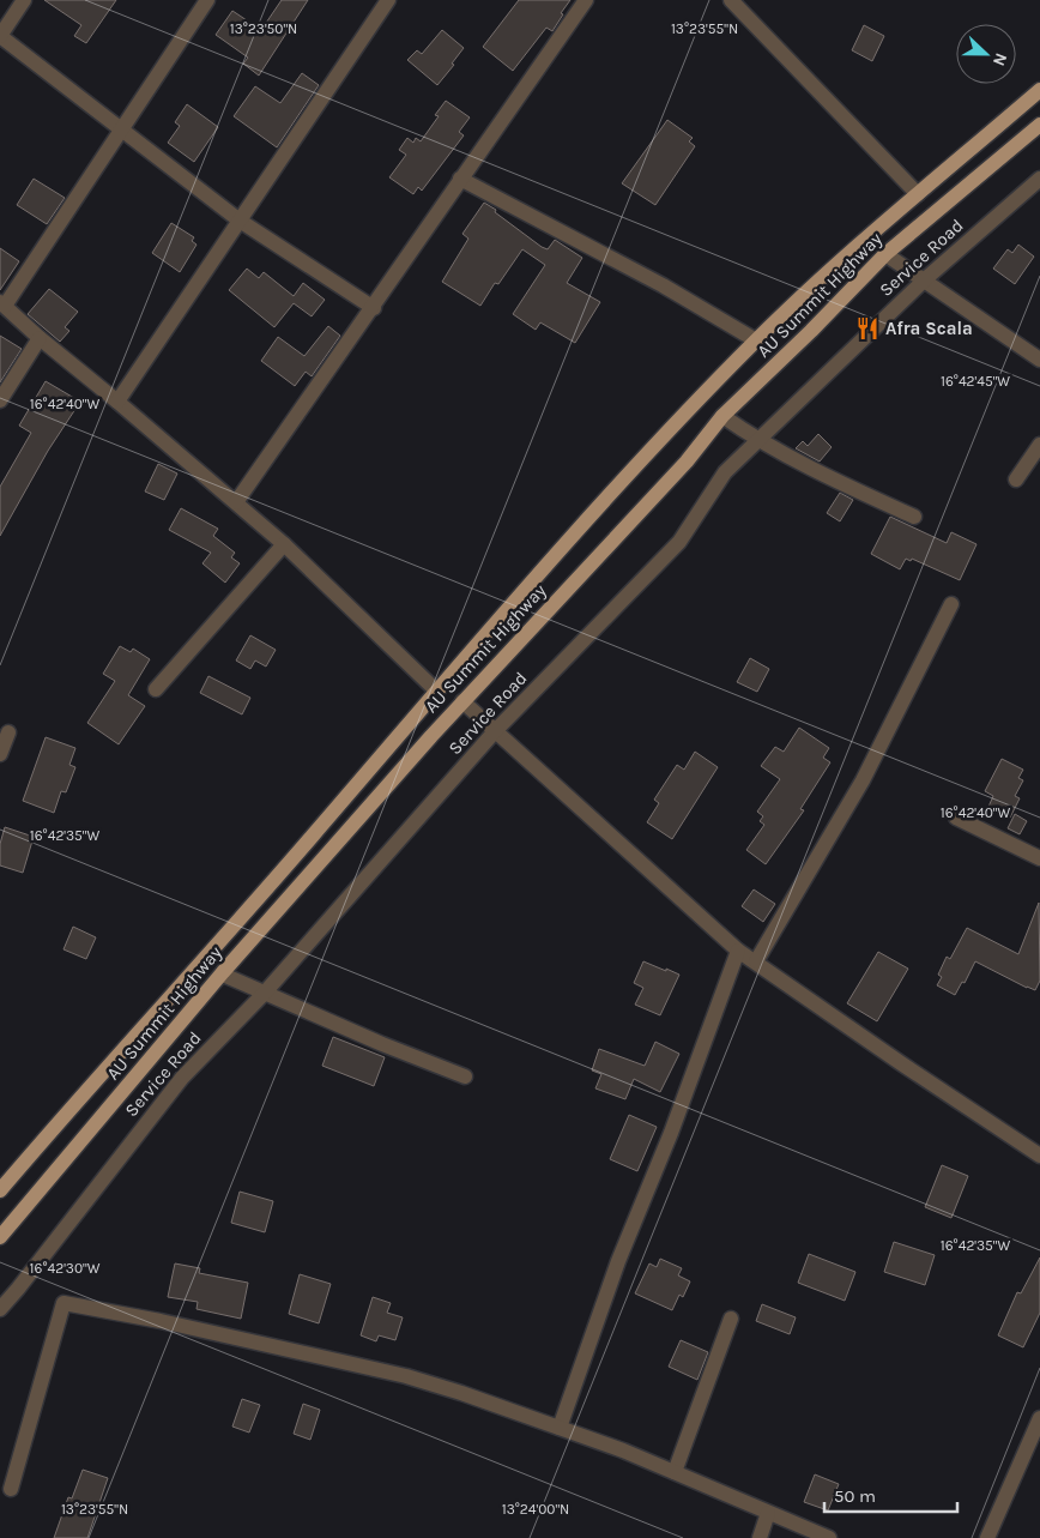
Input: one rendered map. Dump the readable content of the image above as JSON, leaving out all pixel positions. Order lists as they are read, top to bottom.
{
  "streets": {
    "main road": ["AU Summit Highway"],
    "street": ["Service Road"]
  },
  "places": {
    "restaurant": ["Afra Scala"]
  },
  "scale_bar": "50 m",
  "north": "right",
  "coordinates": [
    "13°23'50\"N",
    "13°23'55\"N",
    "16°42'45\"W",
    "16°42'40\"W",
    "16°42'35\"W",
    "16°42'30\"W",
    "13°24'00\"N"
  ]
}
